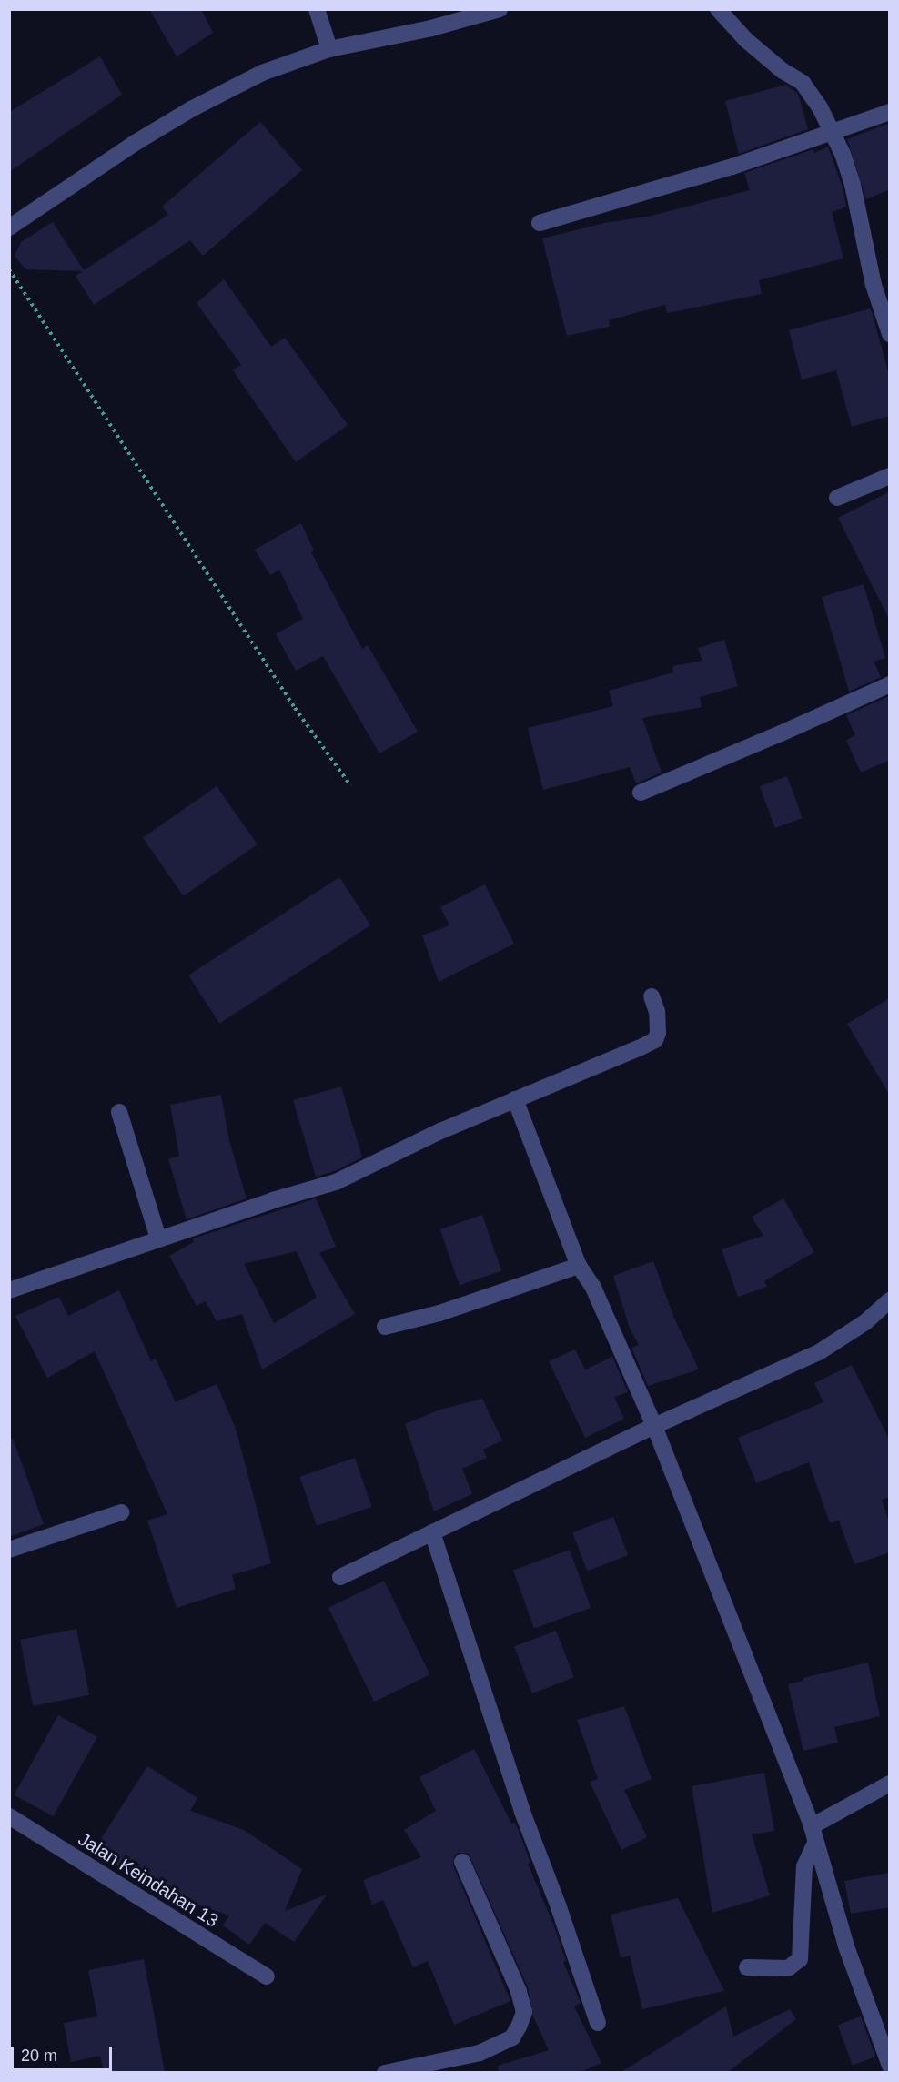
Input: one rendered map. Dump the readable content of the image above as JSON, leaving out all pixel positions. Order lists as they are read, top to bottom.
{
  "streets": {
    "street": ["Jalan Keindahan 13"]
  },
  "scale_bar": "20 m"
}
